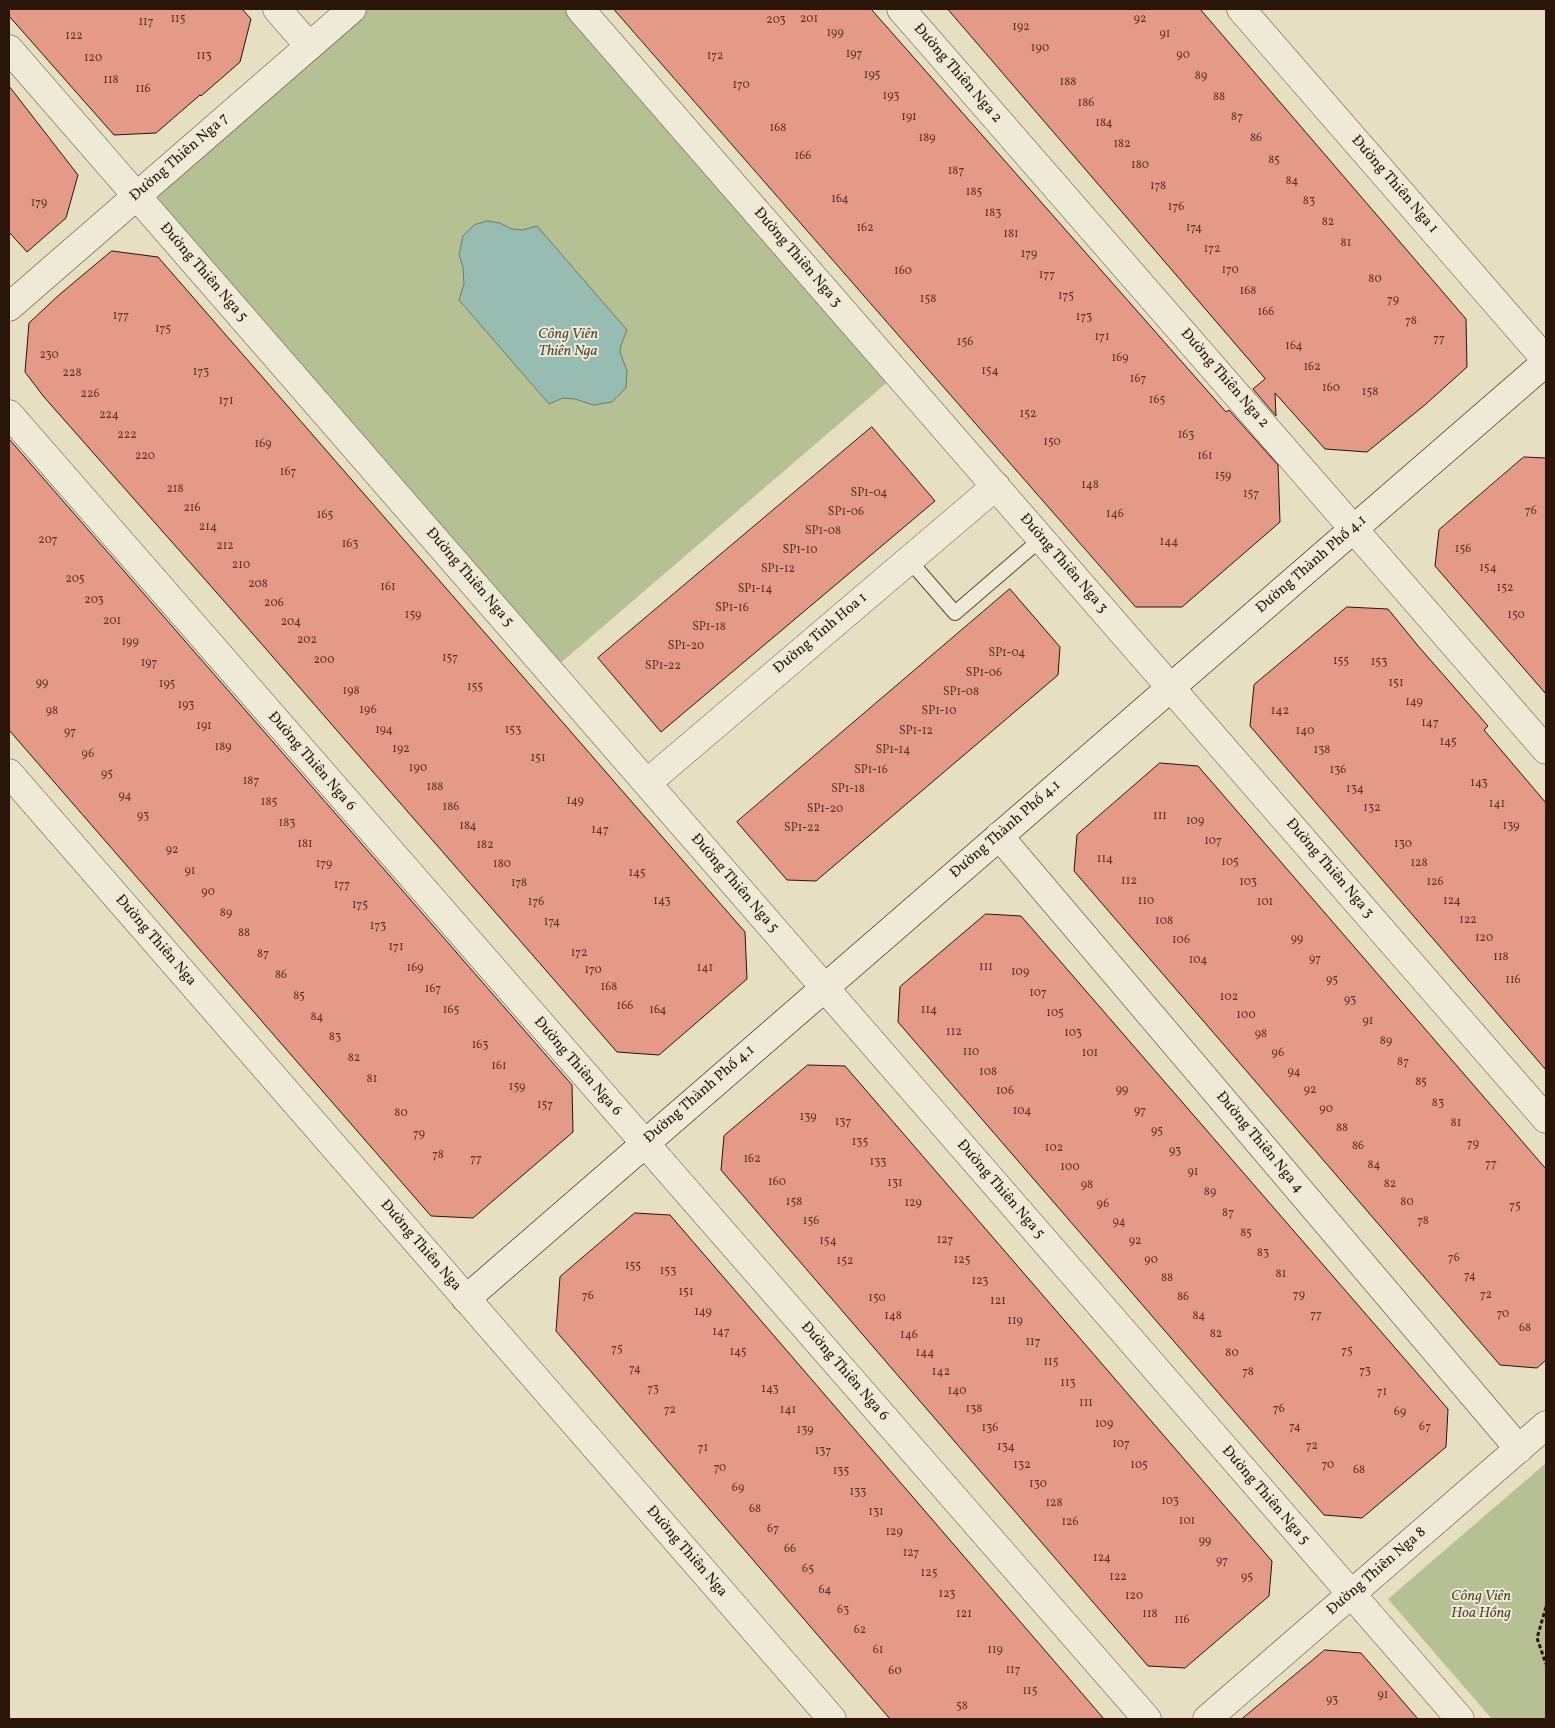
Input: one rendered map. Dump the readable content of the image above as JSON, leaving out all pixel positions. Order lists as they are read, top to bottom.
{
  "streets": {
    "street": [
      "Đường Thiên Nga 2",
      "Đường Thiên Nga 7",
      "Đường Thiên Nga 1",
      "Đường Thiên Nga 3",
      "Đường Thiên Nga 5",
      "Đường Thành Phố 4.1",
      "Đường Tinh Hoa 1",
      "Đường Thiên Nga 6",
      "Đường Thiên Nga",
      "Đường Thiên Nga 4",
      "Đường Thiên Nga 8"
    ]
  },
  "crossings": [
    ["Đường Thiên Nga 2", "Đường Thành Phố 4.1"],
    ["Đường Thiên Nga 7", "Đường Thiên Nga 5"],
    ["Đường Thiên Nga 1", "Đường Thành Phố 4.1"],
    ["Đường Thiên Nga 3", "Đường Thành Phố 4.1"],
    ["Đường Thiên Nga 3", "Đường Tinh Hoa 1"],
    ["Đường Thiên Nga 5", "Đường Thành Phố 4.1"],
    ["Đường Thiên Nga 5", "Đường Tinh Hoa 1"],
    ["Đường Thiên Nga 5", "Đường Thiên Nga 8"],
    ["Đường Thành Phố 4.1", "Đường Thiên Nga 6"],
    ["Đường Thành Phố 4.1", "Đường Thiên Nga"],
    ["Đường Thành Phố 4.1", "Đường Thiên Nga 4"],
    ["Đường Thiên Nga 4", "Đường Thiên Nga 8"]
  ],
  "parks": ["Công Viên Thiên Nga", "Công Viên Hoa Hồng"],
  "house_numbers": [
    "115",
    "201",
    "92",
    "203",
    "117",
    "192",
    "199",
    "91",
    "122",
    "190",
    "197",
    "90",
    "113",
    "172",
    "120",
    "195",
    "89",
    "118",
    "188",
    "170",
    "116",
    "193",
    "88",
    "186",
    "191",
    "87",
    "184",
    "168",
    "189",
    "86",
    "182",
    "166",
    "85",
    "180",
    "187",
    "84",
    "178",
    "185",
    "164",
    "83",
    "179",
    "176",
    "183",
    "82",
    "162",
    "174",
    "181",
    "81",
    "172",
    "179",
    "170",
    "160",
    "177",
    "80",
    "168",
    "175",
    "158",
    "79",
    "166",
    "177",
    "173",
    "78",
    "175",
    "171",
    "77",
    "156",
    "164",
    "230",
    "169",
    "162",
    "154",
    "173",
    "228",
    "167",
    "160",
    "158",
    "226",
    "165",
    "171",
    "152",
    "224",
    "222",
    "163",
    "150",
    "169",
    "220",
    "161",
    "167",
    "159",
    "148",
    "218",
    "SP1-04",
    "157",
    "216",
    "76",
    "SP1-06",
    "146",
    "165",
    "214",
    "SP1-08",
    "207",
    "144",
    "163",
    "212",
    "156",
    "SP1-10",
    "210",
    "154",
    "SP1-12",
    "205",
    "208",
    "161",
    "152",
    "SP1-14",
    "203",
    "206",
    "SP1-16",
    "159",
    "150",
    "201",
    "204",
    "SP1-18",
    "202",
    "199",
    "SP1-20",
    "SP1-04",
    "157",
    "200",
    "155",
    "153",
    "197",
    "SP1-22",
    "SP1-06",
    "99",
    "151",
    "195",
    "155",
    "198",
    "SP1-08",
    "149",
    "193",
    "196",
    "98",
    "SP1-10",
    "142",
    "147",
    "191",
    "194",
    "153",
    "SP1-12",
    "140",
    "97",
    "145",
    "189",
    "192",
    "SP1-14",
    "138",
    "96",
    "151",
    "190",
    "SP1-16",
    "136",
    "95",
    "187",
    "143",
    "188",
    "SP1-18",
    "134",
    "94",
    "149",
    "185",
    "141",
    "186",
    "132",
    "SP1-20",
    "93",
    "111",
    "109",
    "183",
    "184",
    "139",
    "SP1-22",
    "147",
    "107",
    "181",
    "130",
    "182",
    "92",
    "114",
    "105",
    "128",
    "179",
    "180",
    "91",
    "145",
    "112",
    "103",
    "126",
    "178",
    "177",
    "90",
    "143",
    "110",
    "124",
    "176",
    "101",
    "175",
    "89",
    "122",
    "108",
    "174",
    "173",
    "88",
    "120",
    "99",
    "106",
    "171",
    "172",
    "87",
    "118",
    "97",
    "104",
    "111",
    "169",
    "141",
    "170",
    "109",
    "86",
    "95",
    "116",
    "168",
    "167",
    "107",
    "85",
    "102",
    "93",
    "166",
    "165",
    "164",
    "114",
    "105",
    "100",
    "84",
    "91",
    "112",
    "103",
    "98",
    "83",
    "89",
    "163",
    "110",
    "101",
    "96",
    "82",
    "87",
    "161",
    "108",
    "94",
    "81",
    "85",
    "159",
    "99",
    "92",
    "106",
    "83",
    "157",
    "90",
    "104",
    "97",
    "80",
    "139",
    "137",
    "81",
    "88",
    "95",
    "79",
    "135",
    "79",
    "86",
    "102",
    "93",
    "78",
    "77",
    "162",
    "133",
    "77",
    "84",
    "100",
    "91",
    "160",
    "131",
    "82",
    "98",
    "89",
    "158",
    "80",
    "129",
    "96",
    "75",
    "87",
    "156",
    "78",
    "94",
    "85",
    "127",
    "154",
    "92",
    "83",
    "76",
    "125",
    "90",
    "152",
    "155",
    "153",
    "81",
    "74",
    "88",
    "123",
    "151",
    "79",
    "72",
    "76",
    "86",
    "150",
    "121",
    "149",
    "70",
    "77",
    "148",
    "84",
    "119",
    "68",
    "147",
    "82",
    "146",
    "117",
    "75",
    "75",
    "145",
    "144",
    "80",
    "115",
    "74",
    "73",
    "142",
    "78",
    "113",
    "73",
    "143",
    "140",
    "71",
    "111",
    "138",
    "76",
    "72",
    "141",
    "69",
    "109",
    "74",
    "67",
    "136",
    "139",
    "107",
    "72",
    "134",
    "71",
    "137",
    "132",
    "105",
    "70",
    "70",
    "68",
    "135",
    "130",
    "69",
    "133",
    "103",
    "128",
    "68",
    "131",
    "101",
    "126",
    "67",
    "129",
    "99",
    "66",
    "127",
    "124",
    "97",
    "65",
    "125",
    "122",
    "95",
    "64",
    "123",
    "120",
    "63",
    "121",
    "118",
    "116",
    "62",
    "61",
    "119",
    "117",
    "60",
    "115",
    "91",
    "93",
    "58"
  ]
}
